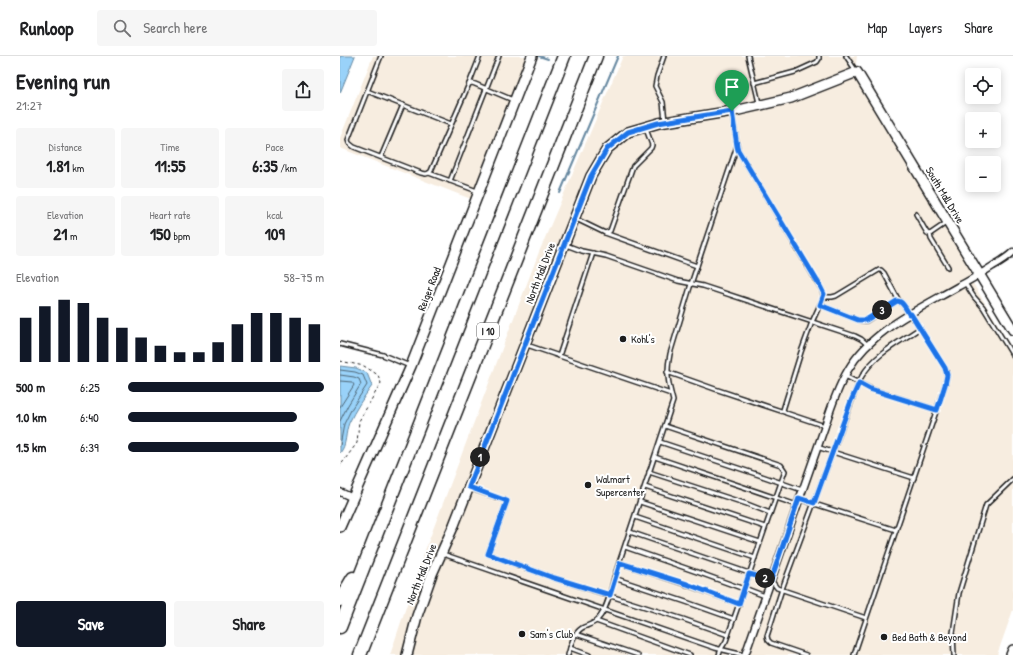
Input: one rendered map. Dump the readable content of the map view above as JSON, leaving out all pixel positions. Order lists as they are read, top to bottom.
{
  "streets": {
    "highway": ["I 10"],
    "street": ["South Mall Drive", "North Mall Drive", "Reiger Road"]
  },
  "crossings": [
    ["South Mall Drive", "North Mall Drive"]
  ],
  "places": [
    "Kohl's",
    "Walmart Supercenter",
    "Sam's Club",
    "Bed Bath & Beyond"
  ],
  "page": {
    "header": "Runloop",
    "search": "Search here",
    "nav": ["Map", "Layers", "Share"],
    "heading": ["Evening run", "21:27"],
    "map_buttons": ["+", "−"],
    "stats": [
      ["Distance", "1.81 km"],
      ["Time", "11:55"],
      ["Pace", "6:35 /km"],
      ["Elevation", "21 m"],
      ["Heart rate", "150 bpm"],
      ["kcal", "109"]
    ],
    "chart": ["Elevation", "58–75 m"],
    "pins": ["3", "1", "2"],
    "list": [
      {
        "name": "500 m",
        "note": "6:25"
      },
      {
        "name": "1.0 km",
        "note": "6:40"
      },
      {
        "name": "1.5 km",
        "note": "6:39"
      }
    ],
    "buttons": ["Save", "Share"]
  }
}
